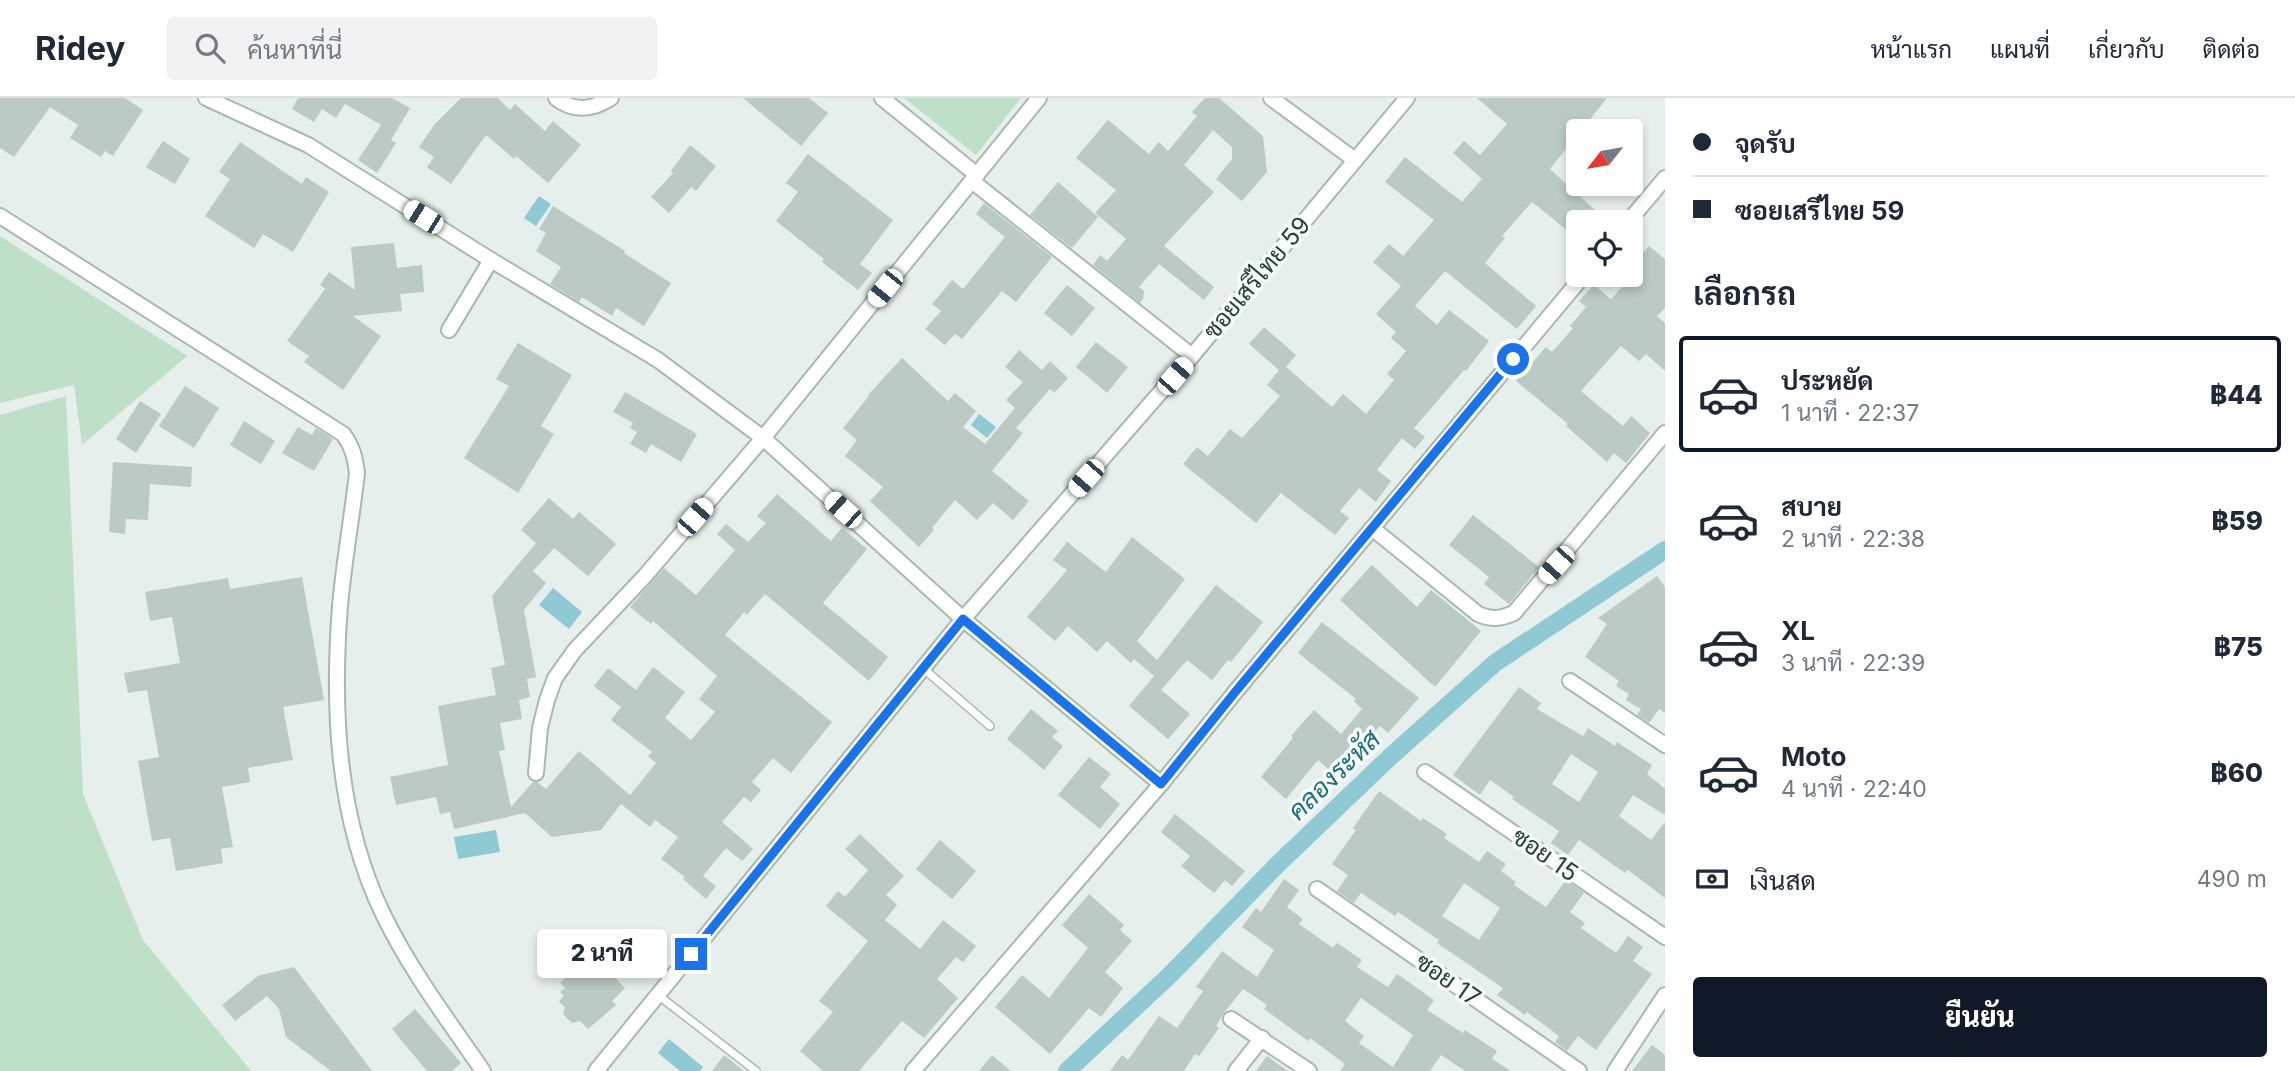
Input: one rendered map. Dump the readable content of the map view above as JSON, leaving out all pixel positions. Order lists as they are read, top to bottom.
{
  "streets": {
    "street": ["ซอยเสรีไทย 59", "ซอย 15", "ซอย 17"]
  },
  "water": ["คลองระหัส"],
  "north": "bottom left",
  "page": {
    "header": "Ridey",
    "search": "ค้นหาที่นี่",
    "nav": [
      "หน้าแรก",
      "แผนที่",
      "เกี่ยวกับ",
      "ติดต่อ"
    ],
    "banner": ["จุดรับ", "ซอยเสรีไทย 59"],
    "heading": "เลือกรถ",
    "list": [
      {
        "name": "ประหยัด",
        "note": "1 นาที · 22:37",
        "value": "฿44"
      },
      {
        "name": "สบาย",
        "note": "2 นาที · 22:38",
        "value": "฿59"
      },
      {
        "name": "XL",
        "note": "3 นาที · 22:39",
        "value": "฿75"
      },
      {
        "name": "Moto",
        "note": "4 นาที · 22:40",
        "value": "฿60"
      }
    ],
    "pay": ["เงินสด", "490 m"],
    "bubble": "2 นาที",
    "buttons": "ยืนยัน"
  }
}
